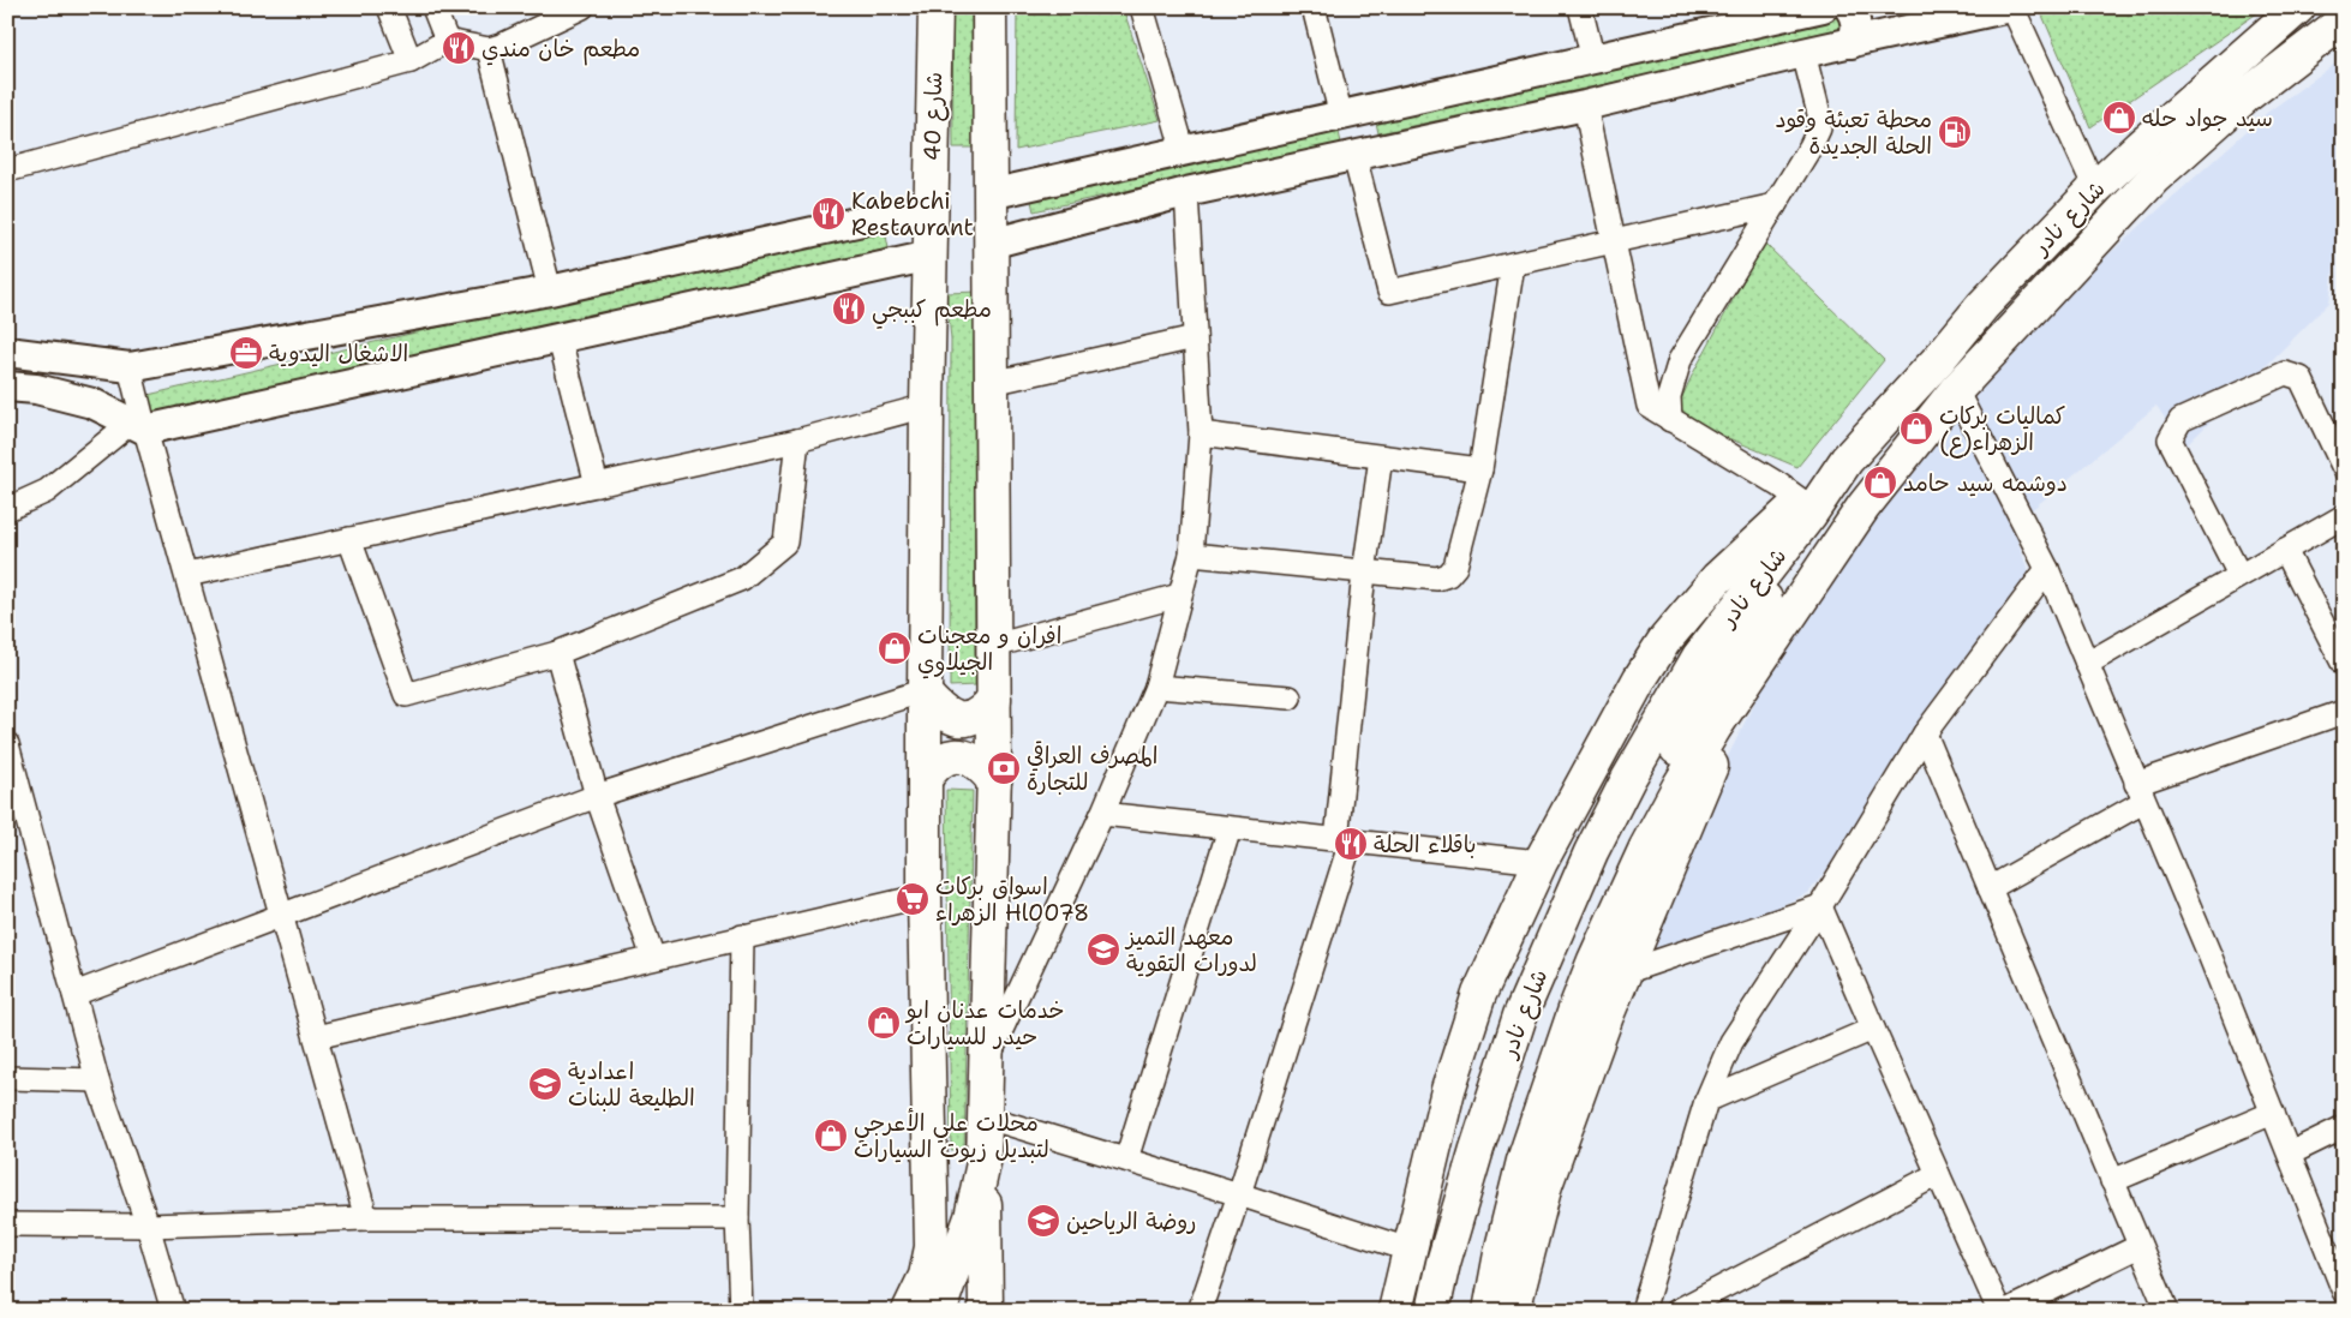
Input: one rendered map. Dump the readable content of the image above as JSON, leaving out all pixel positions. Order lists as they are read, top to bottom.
{
  "streets": {
    "main road": ["شارع 40", "شارع نادر"]
  },
  "places": {
    "restaurant": [
      "مطعم خان مندي",
      "Kabebchi Restaurant",
      "مطعم كببجي",
      "باقلاء الحلة"
    ],
    "shop": [
      "سيد جواد حله",
      "كماليات بركات الزهراء(ع)",
      "دوشمه سيد حامد",
      "افران و معجنات الجيلاوي",
      "خدمات عدنان ابو حيدر للسيارات",
      "محلات علي الأعرجي لتبديل زيوت السيارات"
    ],
    "fuel station": ["محطة تعبئة وقود الحلة الجديدة"],
    "office": ["الاشغال اليدوية"],
    "bank": ["المصرف العراقي للتجارة"],
    "supermarket": ["اسواق بركات الزهراء Hl0078"],
    "school or university": ["معهد التميز لدورات التقوية", "اعدادية الطليعة للبنات", "روضة الرياحين"]
  }
}
